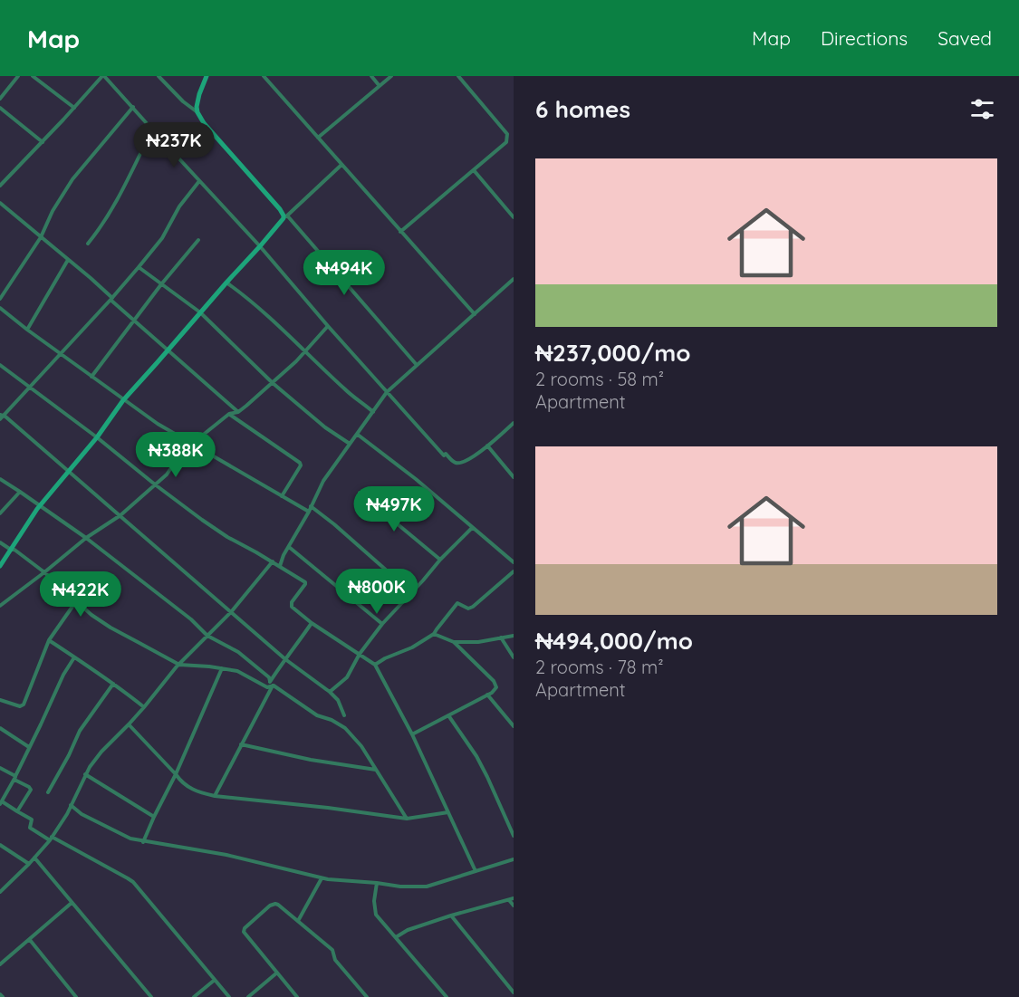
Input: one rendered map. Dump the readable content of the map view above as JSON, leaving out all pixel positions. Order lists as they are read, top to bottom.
{
  "page": {
    "header": "Map",
    "nav": ["Map", "Directions", "Saved"],
    "heading": "6 homes",
    "price": [
      "₦237K",
      "₦494K",
      "₦388K",
      "₦497K",
      "₦800K",
      "₦422K"
    ],
    "list": [
      {
        "name": "₦237,000/mo",
        "note": "2 rooms · 58 m² · Apartment"
      },
      {
        "name": "₦494,000/mo",
        "note": "2 rooms · 78 m² · Apartment"
      }
    ]
  }
}
